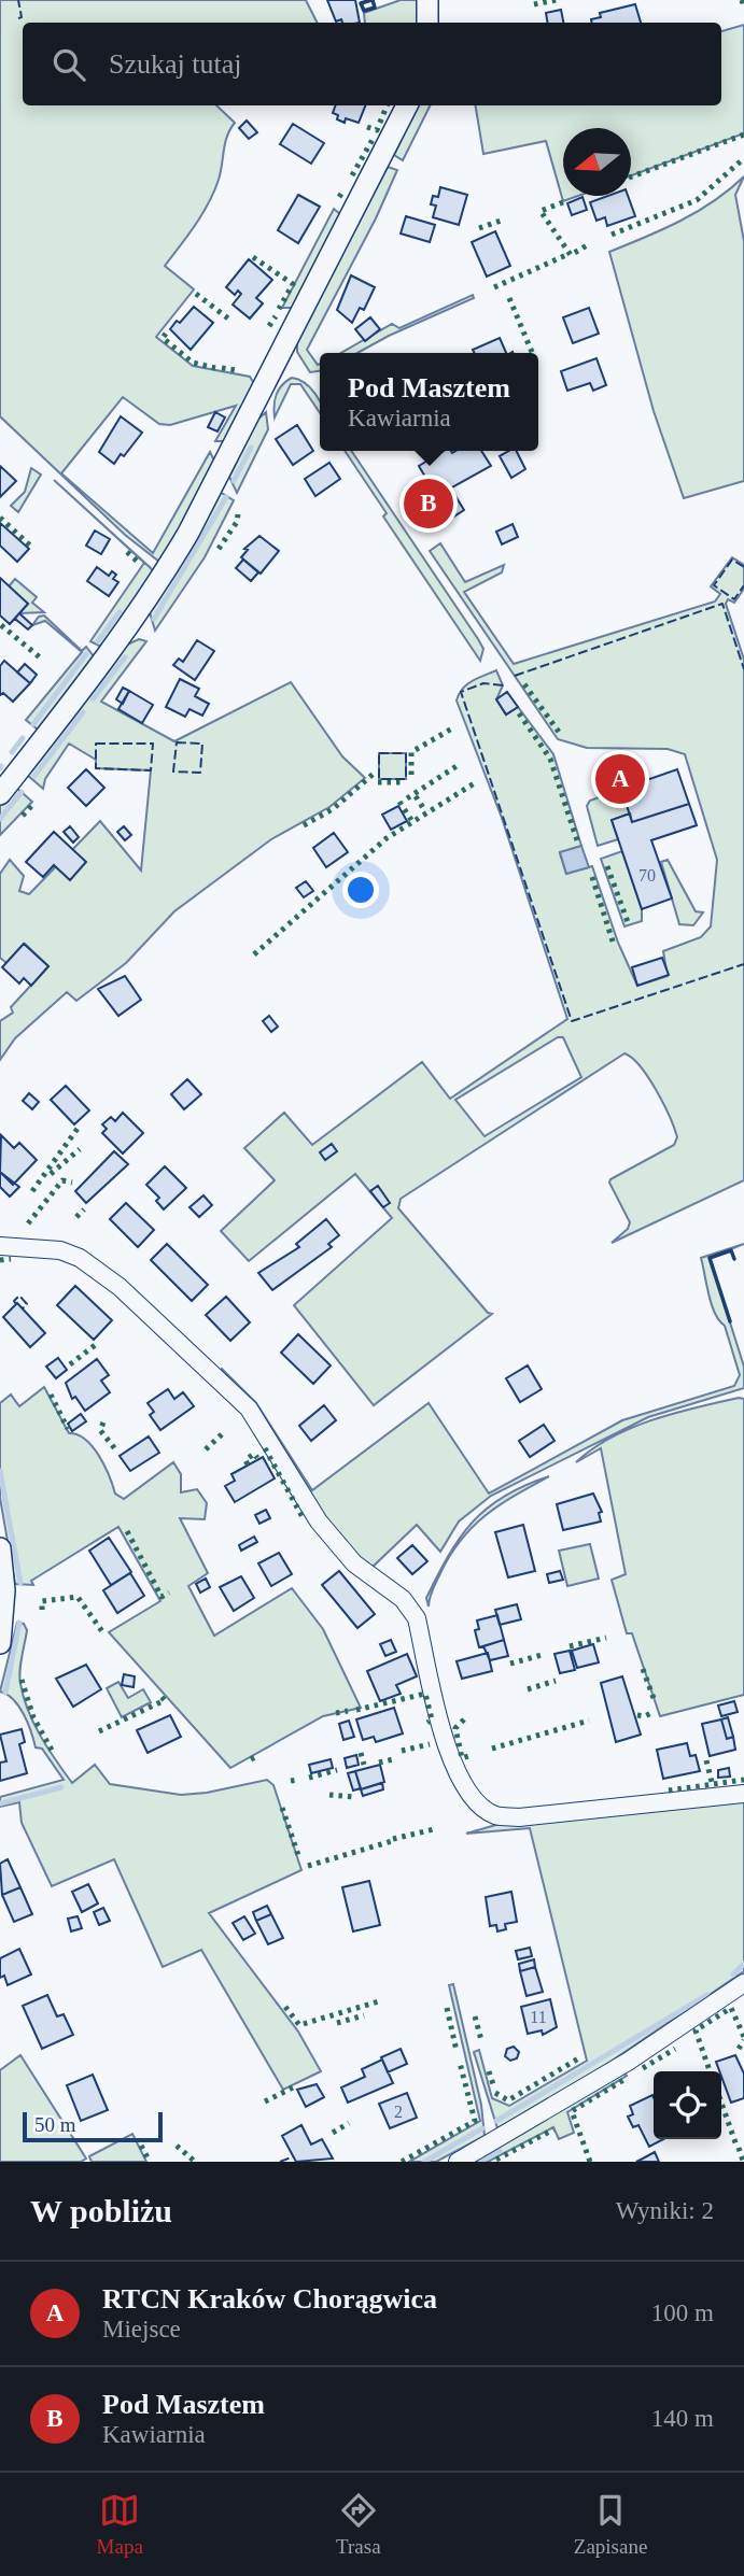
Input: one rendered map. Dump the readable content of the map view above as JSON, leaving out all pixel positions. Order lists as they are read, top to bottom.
{
  "house_numbers": ["70", "11", "2"],
  "scale_bar": "50 m",
  "north": "left",
  "page": {
    "search": "Szukaj tutaj",
    "popup": ["Pod Masztem", "Kawiarnia"],
    "pins": ["B", "A"],
    "scale": "50 m",
    "heading": ["W pobliżu", "Wyniki: 2"],
    "list": [
      {
        "mark": "A",
        "name": "RTCN Kraków Chorągwica",
        "note": "Miejsce",
        "value": "100 m"
      },
      {
        "mark": "B",
        "name": "Pod Masztem",
        "note": "Kawiarnia",
        "value": "140 m"
      }
    ],
    "nav": ["Mapa", "Trasa", "Zapisane"]
  }
}
